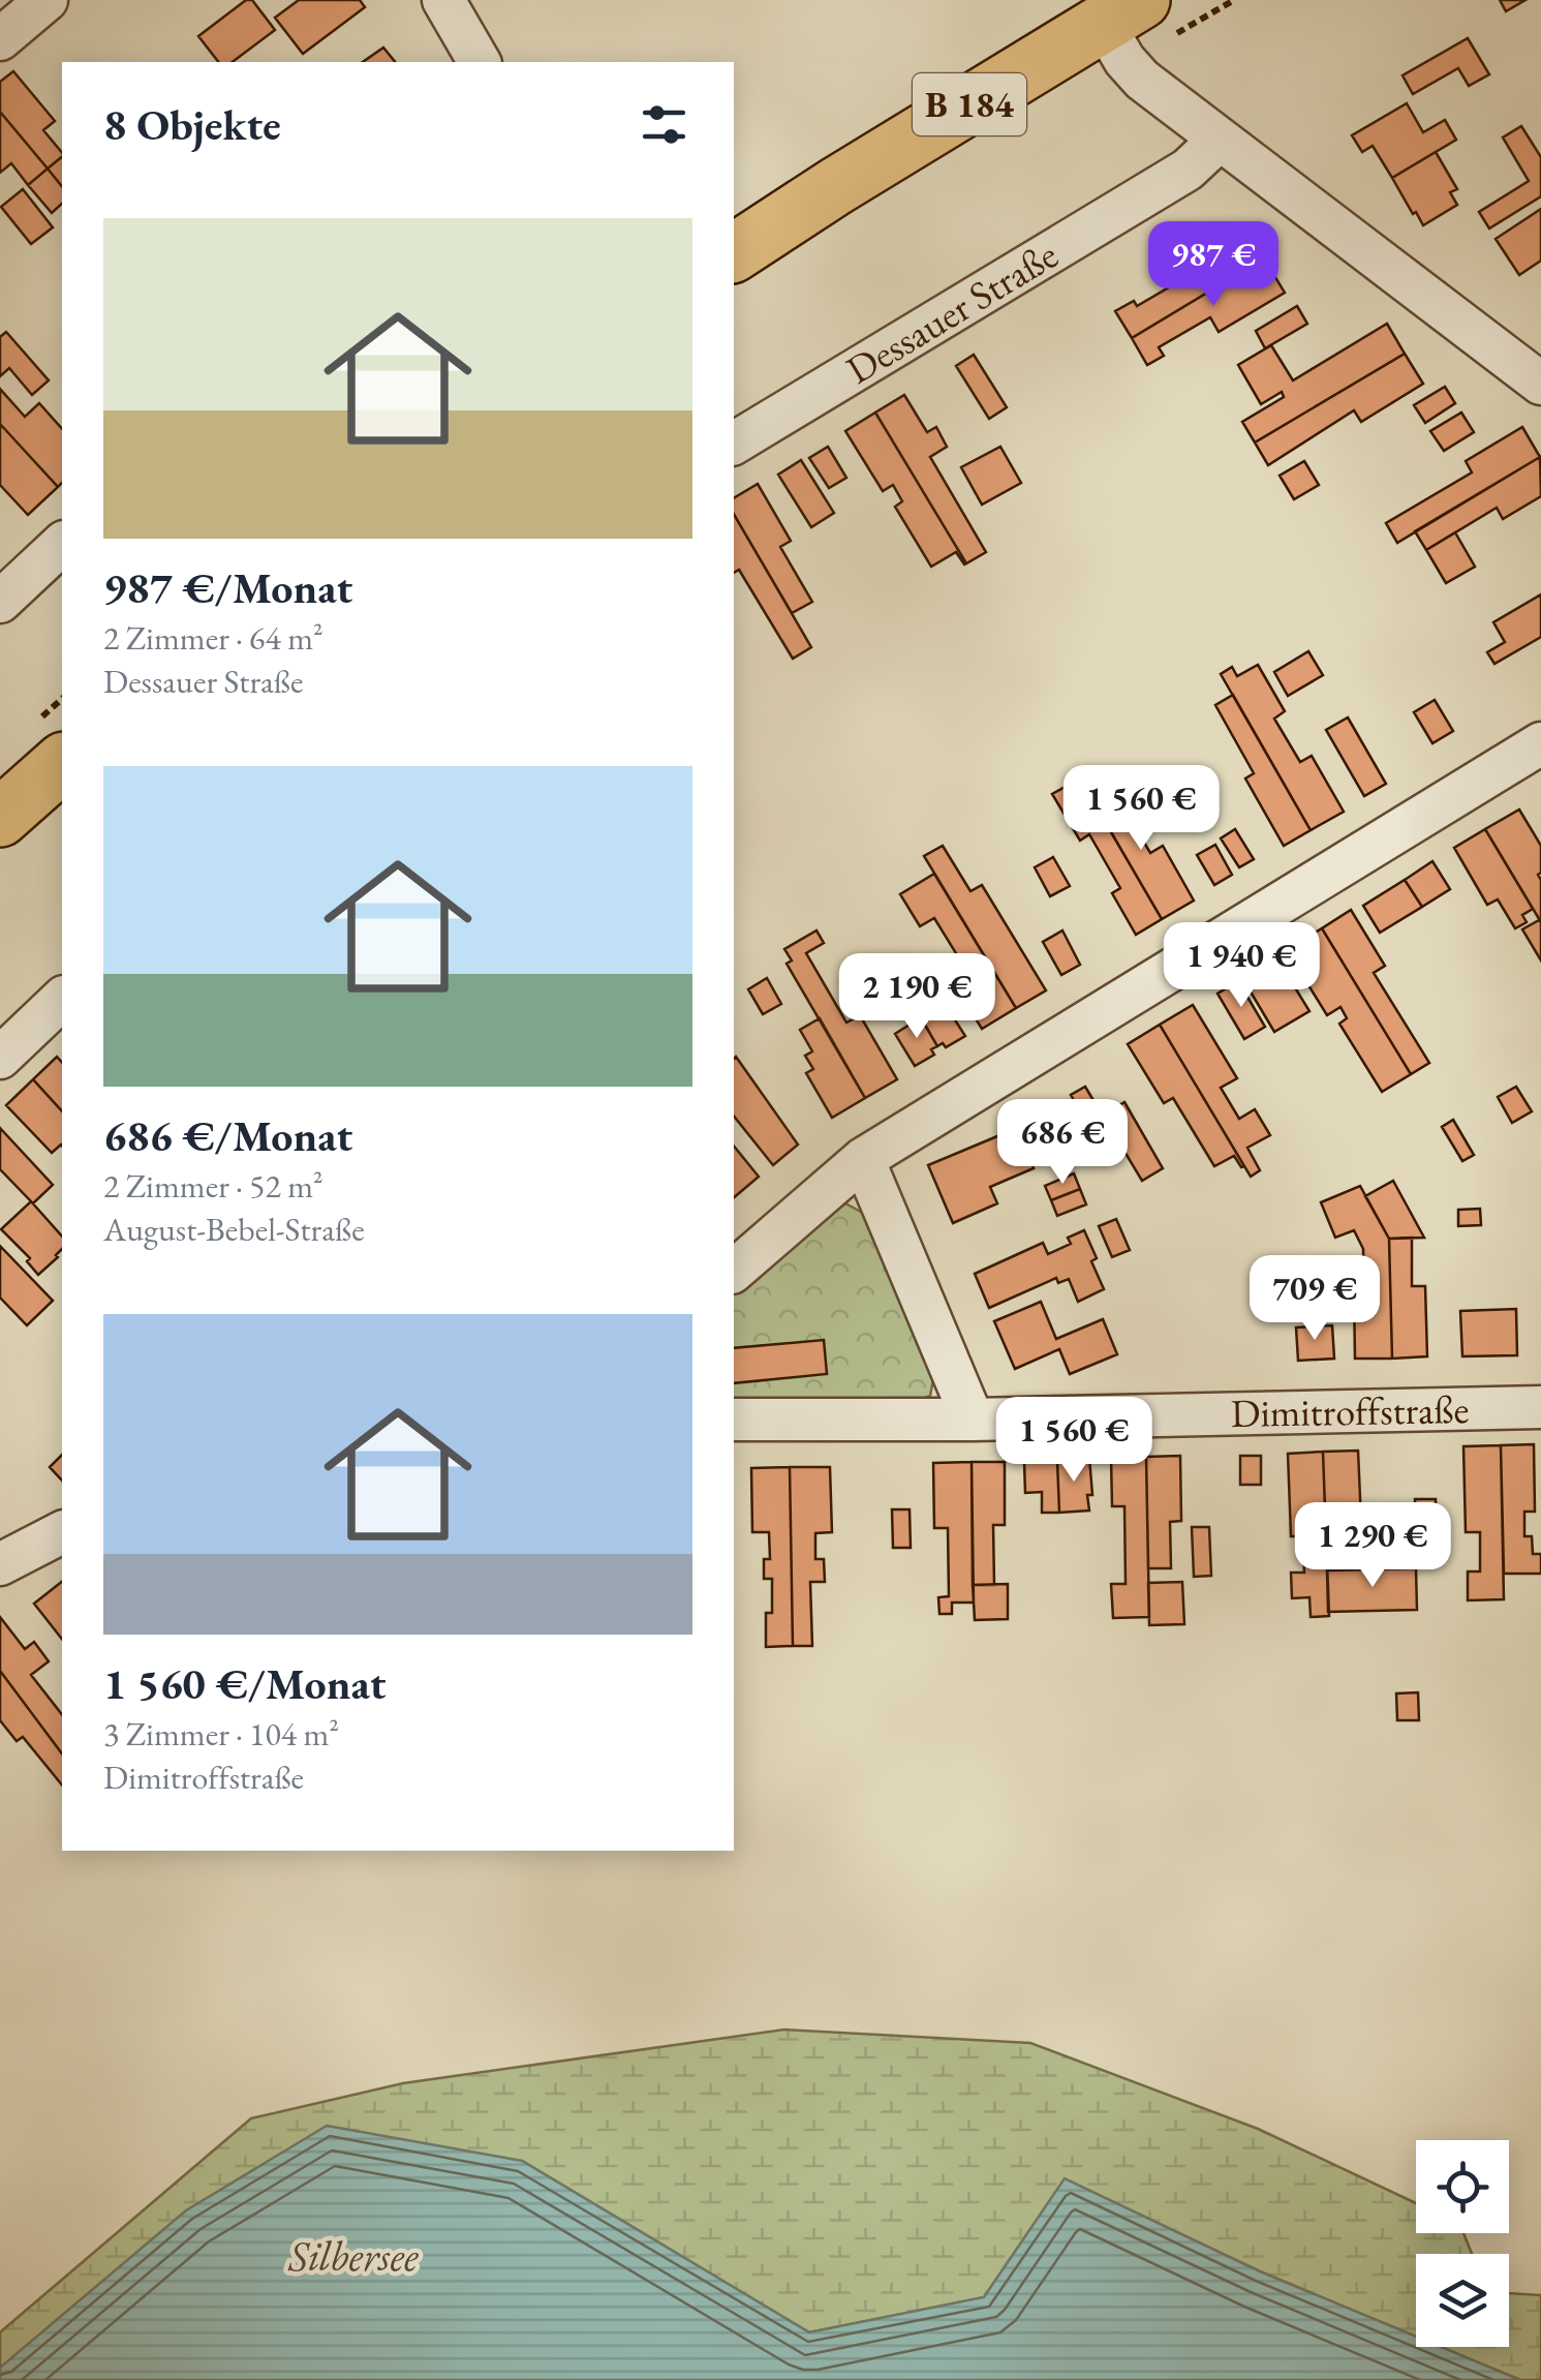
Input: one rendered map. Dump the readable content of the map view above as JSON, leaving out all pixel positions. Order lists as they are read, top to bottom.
{
  "streets": {
    "main road": ["B 184"],
    "street": ["Dessauer Straße", "Dimitroffstraße"]
  },
  "water": ["Silbersee"],
  "page": {
    "heading": "8 Objekte",
    "list": [
      {
        "name": "987 €/Monat",
        "note": "2 Zimmer · 64 m² · Dessauer Straße"
      },
      {
        "name": "686 €/Monat",
        "note": "2 Zimmer · 52 m² · August-Bebel-Straße"
      },
      {
        "name": "1 560 €/Monat",
        "note": "3 Zimmer · 104 m² · Dimitroffstraße"
      }
    ],
    "price": [
      "987 €",
      "1 560 €",
      "1 940 €",
      "2 190 €",
      "686 €",
      "709 €",
      "1 560 €",
      "1 290 €"
    ]
  }
}
